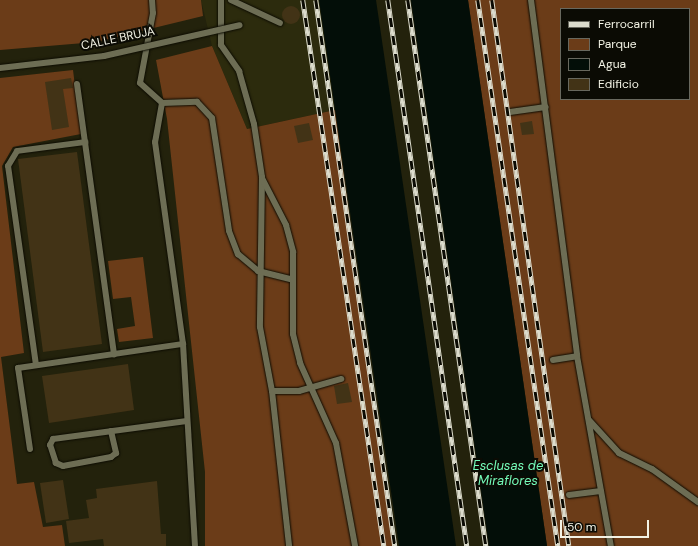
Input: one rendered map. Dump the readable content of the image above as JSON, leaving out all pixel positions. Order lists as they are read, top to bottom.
{
  "streets": {
    "lane": ["CALLE BRUJA"]
  },
  "water": ["Esclusas de Miraflores"],
  "legend": [
    "Ferrocarril",
    "Parque",
    "Agua",
    "Edificio"
  ],
  "scale_bar": "50 m"
}
